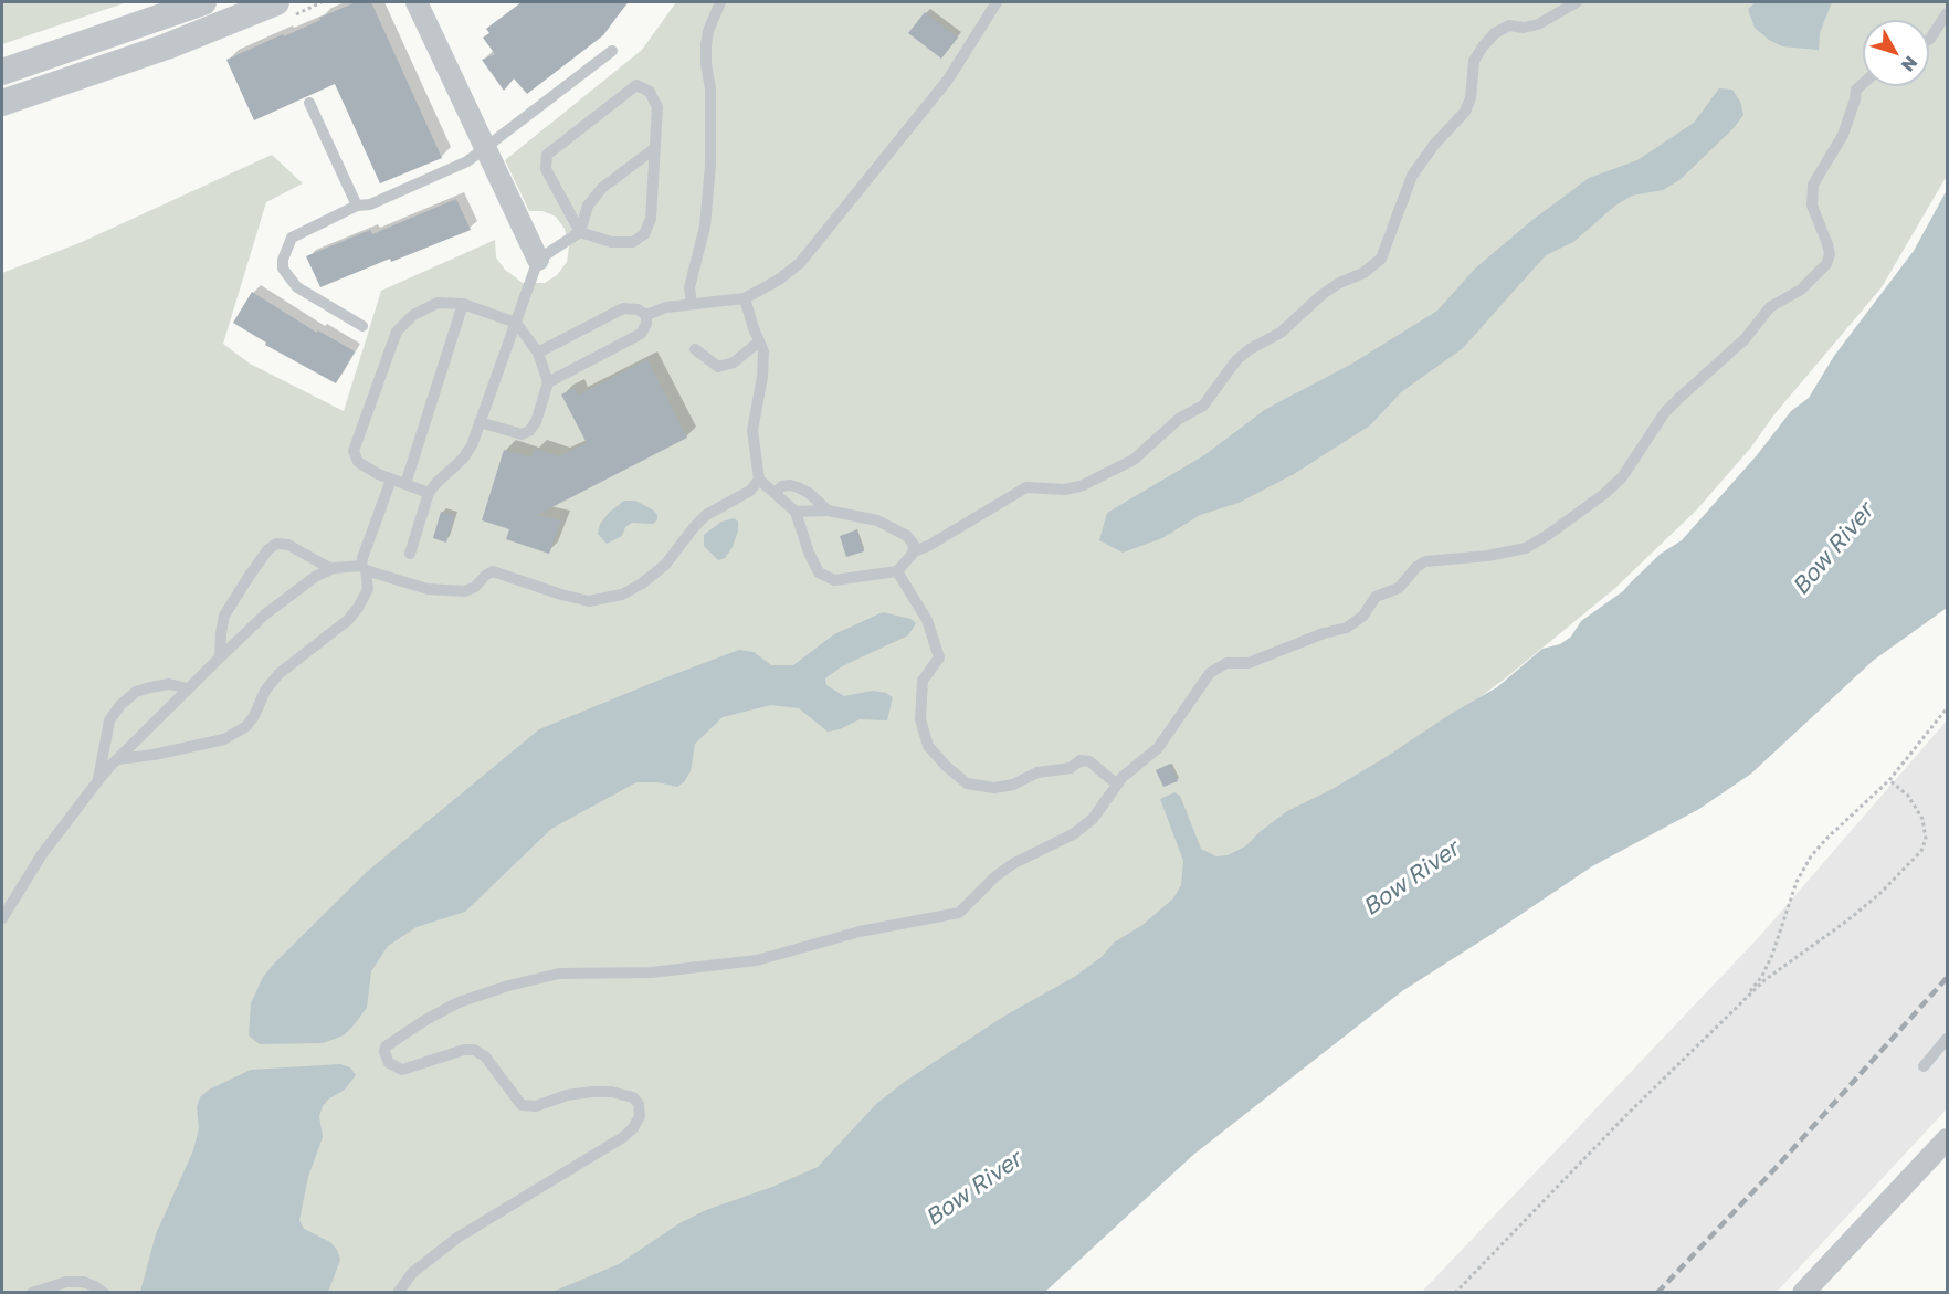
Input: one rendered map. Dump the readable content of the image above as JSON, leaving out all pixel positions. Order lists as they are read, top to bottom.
{
  "water": ["Bow River"],
  "north": "bottom right"
}
